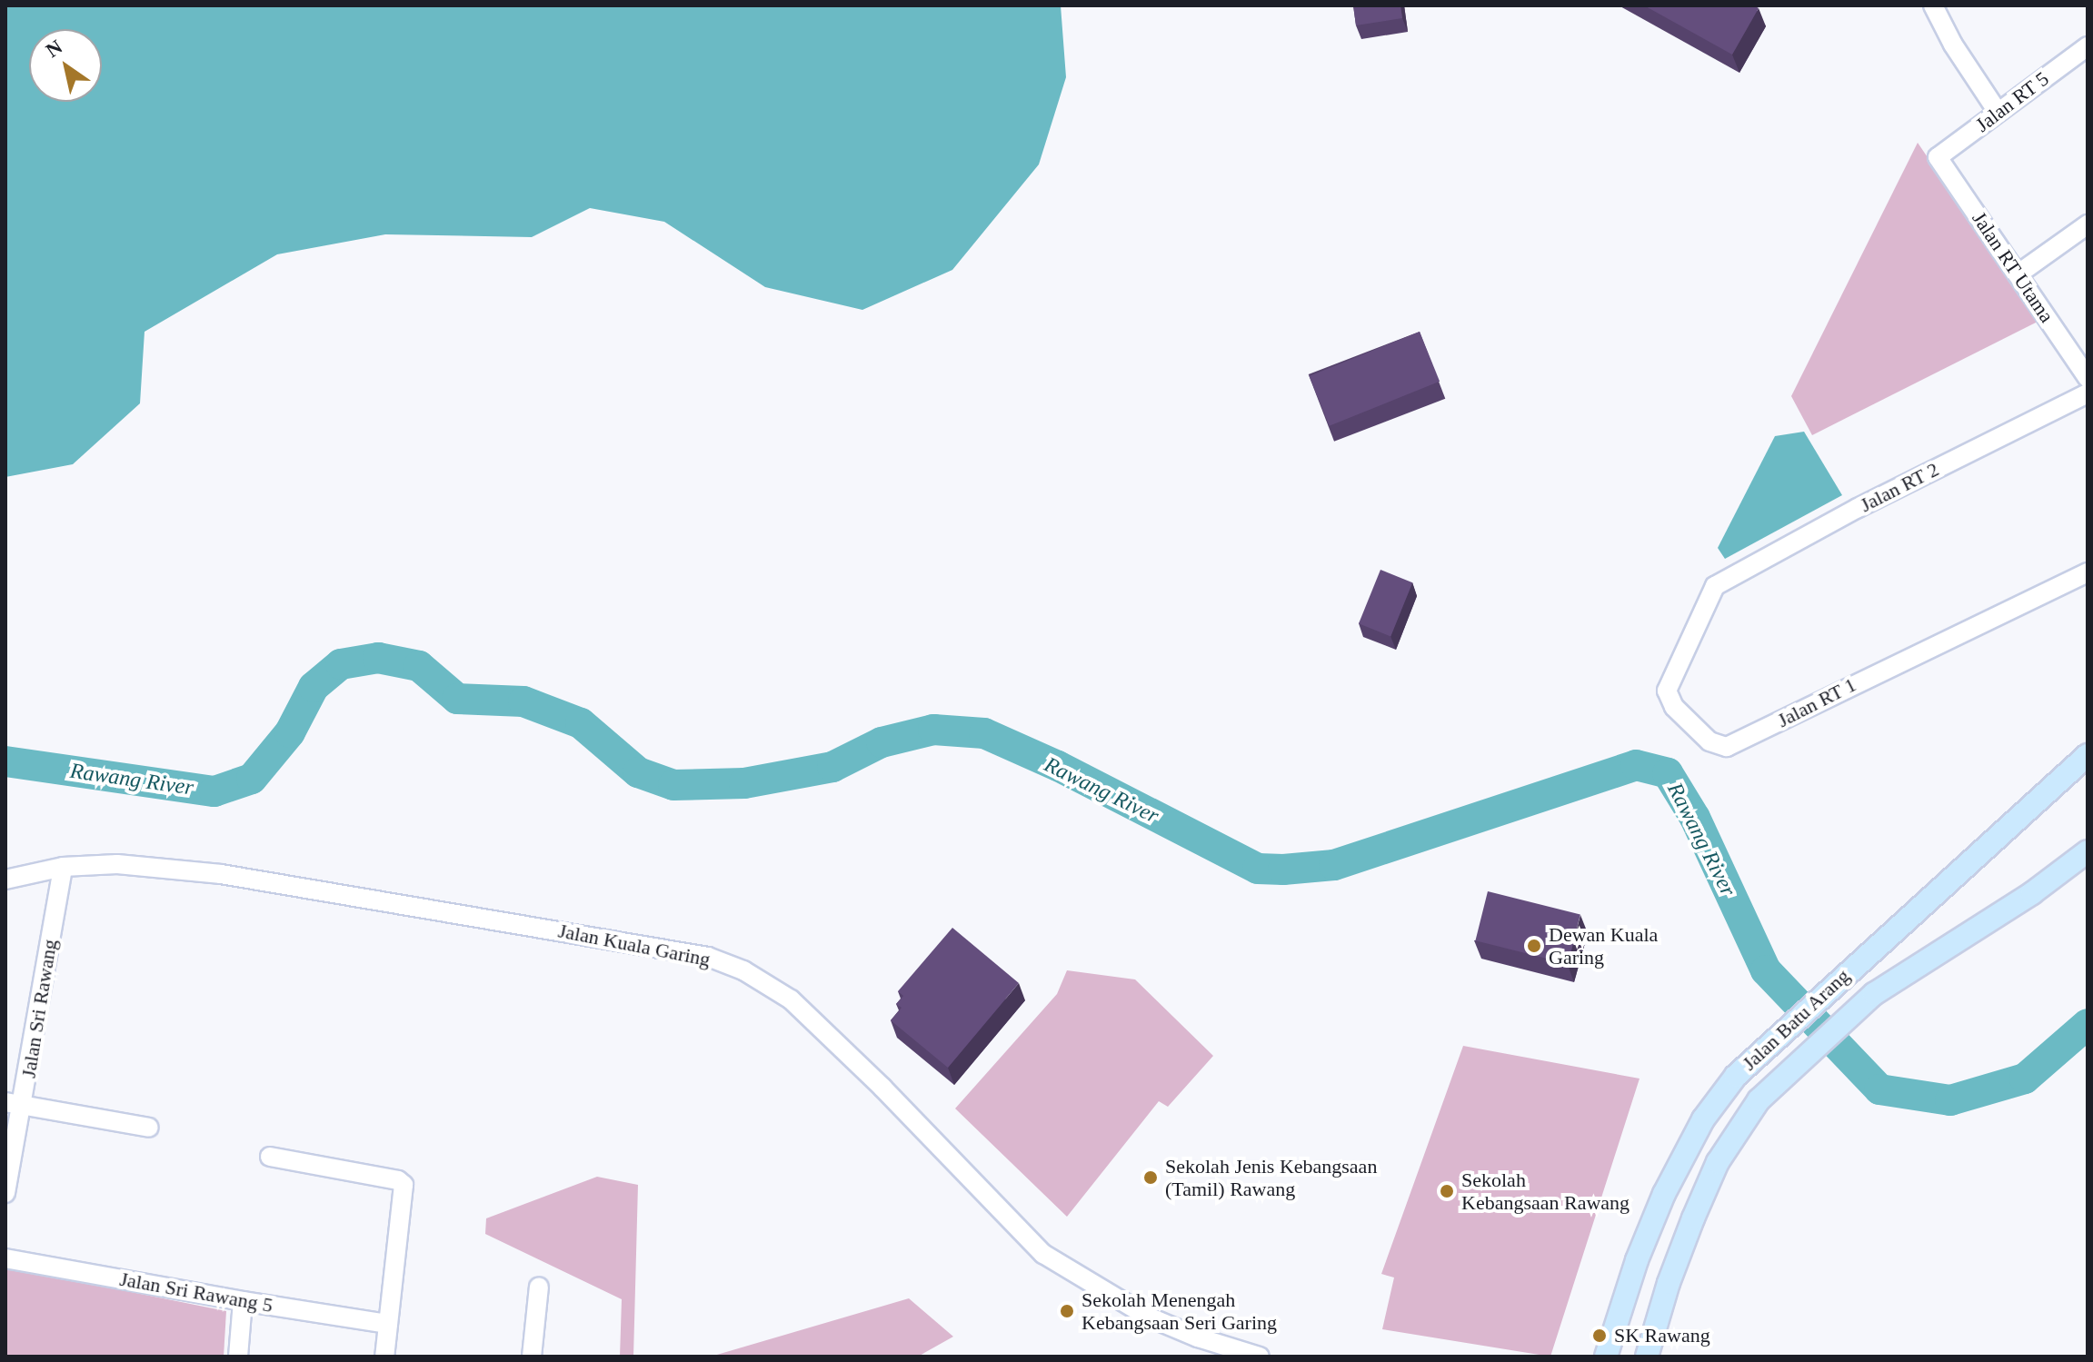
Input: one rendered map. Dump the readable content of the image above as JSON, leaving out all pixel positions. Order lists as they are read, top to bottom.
{
  "streets": {
    "main road": ["Jalan Batu Arang"],
    "street": [
      "Jalan RT 5",
      "Jalan RT Utama",
      "Jalan RT 2",
      "Jalan RT 1",
      "Jalan Kuala Garing",
      "Jalan Sri Rawang",
      "Jalan Sri Rawang 5"
    ]
  },
  "crossings": [
    ["Jalan RT 5", "Jalan RT Utama"],
    ["Jalan RT 2", "Jalan RT 1"],
    ["Jalan Kuala Garing", "Jalan Sri Rawang"]
  ],
  "water": ["Rawang River"],
  "places": [
    "Dewan Kuala Garing",
    "Sekolah Jenis Kebangsaan (Tamil) Rawang",
    "Sekolah Kebangsaan Rawang",
    "Sekolah Menengah Kebangsaan Seri Garing",
    "SK Rawang"
  ],
  "north": "top left"
}
